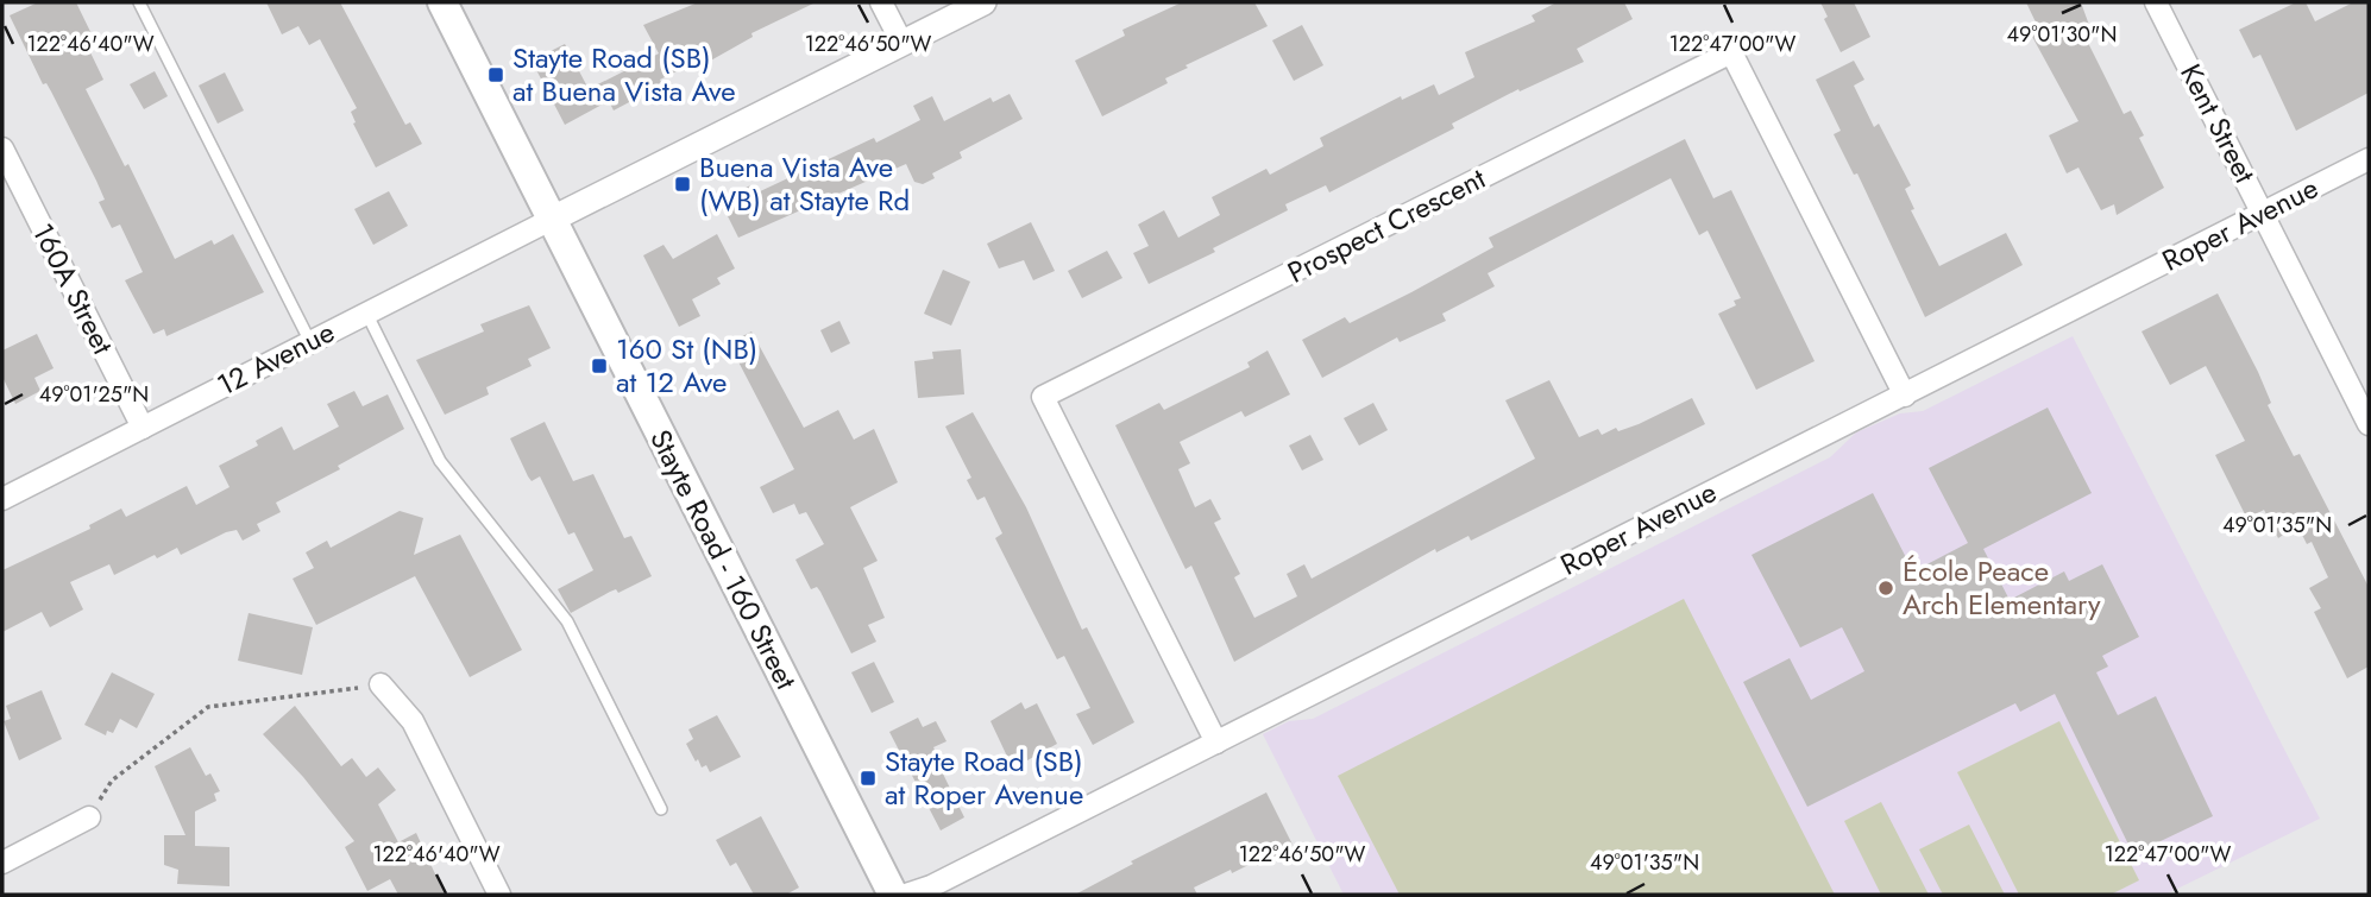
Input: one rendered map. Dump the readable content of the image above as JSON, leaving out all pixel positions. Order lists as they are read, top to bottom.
{
  "streets": {
    "main road": ["Stayte Road - 160 Street"],
    "street": [
      "Kent Street",
      "Roper Avenue",
      "Prospect Crescent",
      "160A Street",
      "12 Avenue"
    ]
  },
  "crossings": [
    ["Kent Street", "Roper Avenue"],
    ["Roper Avenue", "Prospect Crescent"],
    ["160A Street", "12 Avenue"],
    ["12 Avenue", "Stayte Road - 160 Street"]
  ],
  "places": {
    "transit": [
      "Stayte Road (SB) at Buena Vista Ave",
      "Buena Vista Ave (WB) at Stayte Rd",
      "160 St (NB) at 12 Ave",
      "Stayte Road (SB) at Roper Avenue"
    ],
    "other": ["École Peace Arch Elementary"]
  },
  "coordinates": [
    "49°01'30\"N",
    "122°46'50\"W",
    "122°47'00\"W",
    "122°46'40\"W",
    "49°01'25\"N",
    "49°01'35\"N"
  ]
}
